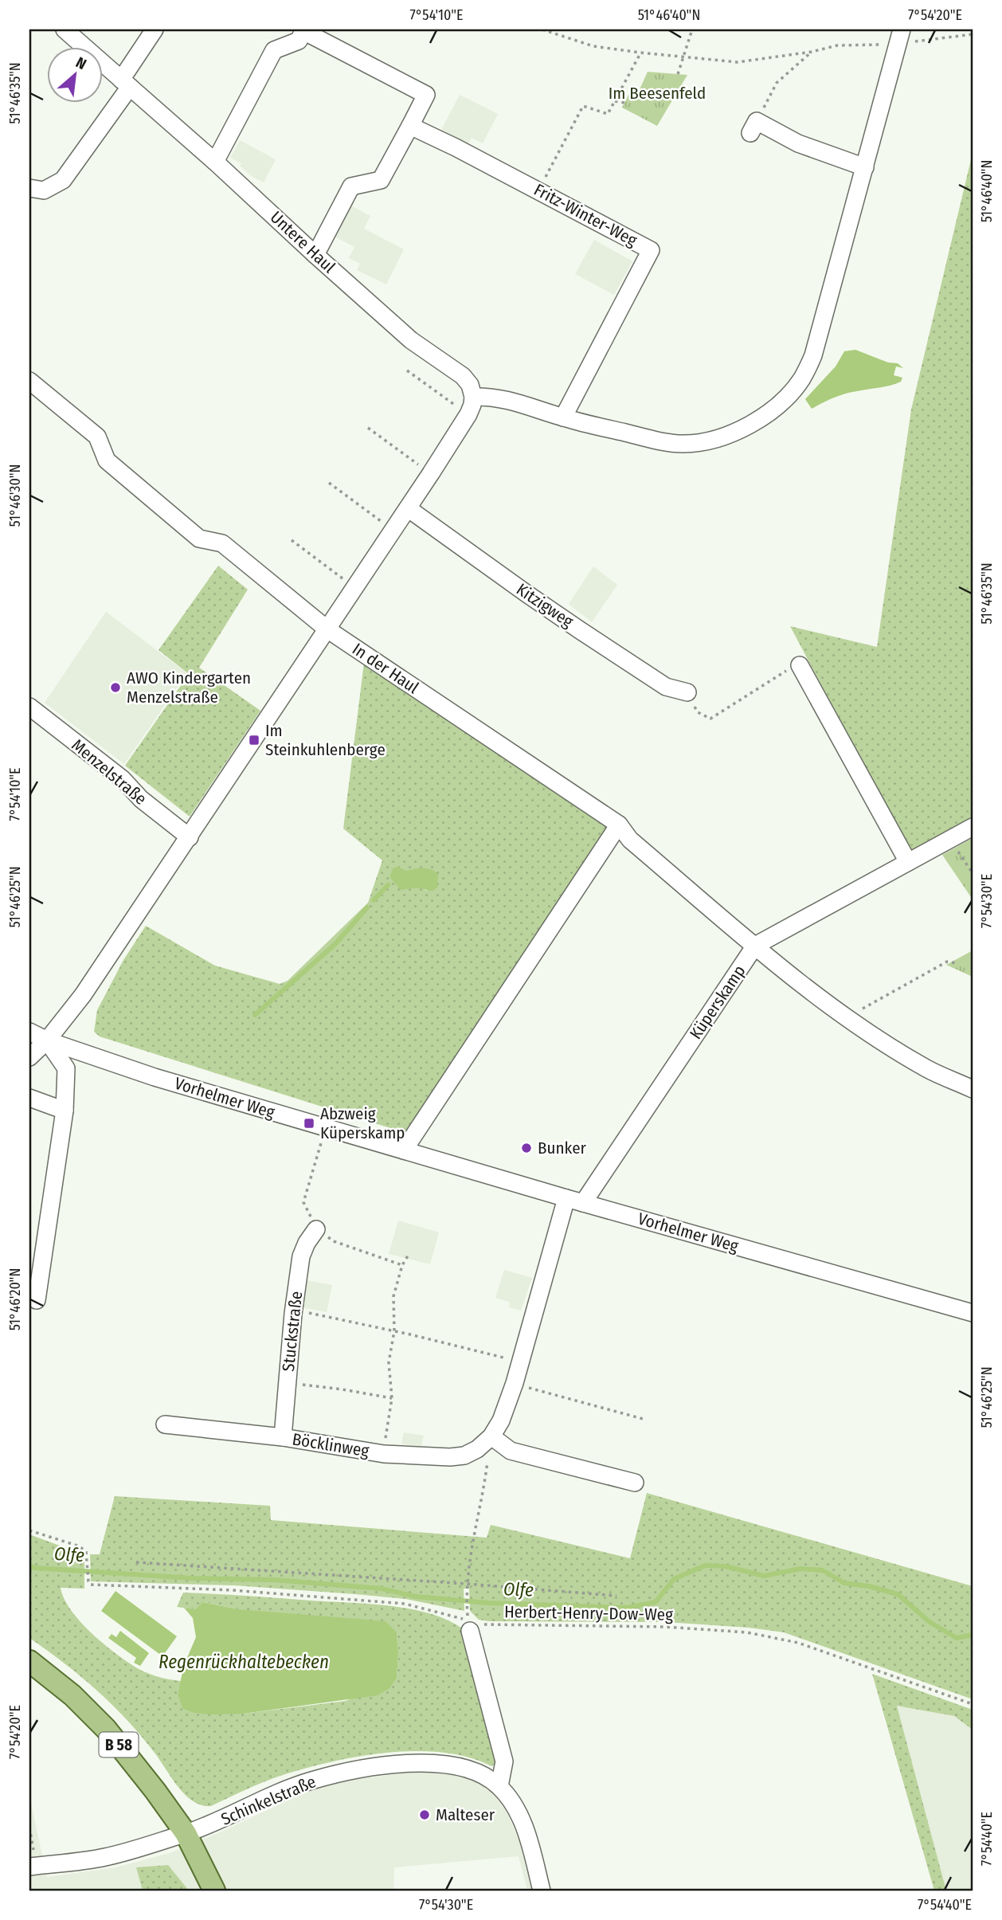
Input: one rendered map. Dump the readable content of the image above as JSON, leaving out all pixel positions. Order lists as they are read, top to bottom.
{
  "streets": {
    "main road": ["B 58"],
    "street": [
      "Fritz-Winter-Weg",
      "Untere Haul",
      "Kitzigweg",
      "In der Haul",
      "Menzelstraße",
      "Küperskamp",
      "Vorhelmer Weg",
      "Stuckstraße",
      "Böcklinweg",
      "Schinkelstraße"
    ],
    "path": ["Herbert-Henry-Dow-Weg"]
  },
  "crossings": [
    ["In der Haul", "Küperskamp"],
    ["Küperskamp", "Vorhelmer Weg"],
    ["Küperskamp", "Böcklinweg"],
    ["Vorhelmer Weg", "Böcklinweg"],
    ["Stuckstraße", "Böcklinweg"],
    ["B 58", "Schinkelstraße"]
  ],
  "water": ["Olfe", "Regenrückhaltebecken"],
  "parks": ["Im Beesenfeld"],
  "places": {
    "other": ["AWO Kindergarten Menzelstraße", "Bunker", "Malteser"],
    "transit": ["Im Steinkuhlenberge", "Abzweig Küperskamp"]
  },
  "north": "top right",
  "coordinates": [
    "7°54'10\"E",
    "51°46'40\"N",
    "7°54'20\"E",
    "51°46'35\"N",
    "51°46'30\"N",
    "51°46'25\"N",
    "7°54'30\"E",
    "51°46'20\"N",
    "7°54'40\"E"
  ]
}
